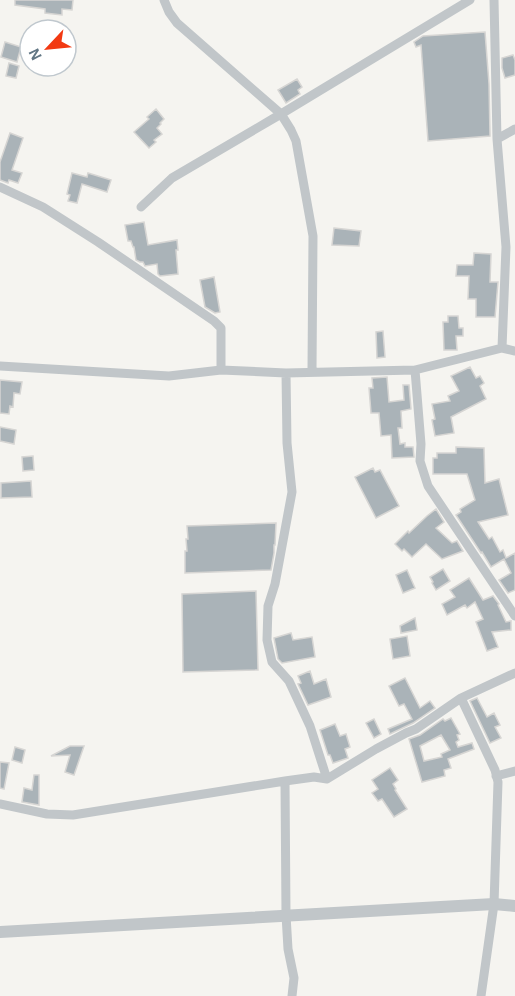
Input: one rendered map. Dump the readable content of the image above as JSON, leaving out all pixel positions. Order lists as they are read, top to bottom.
{
  "north": "bottom left"
}
